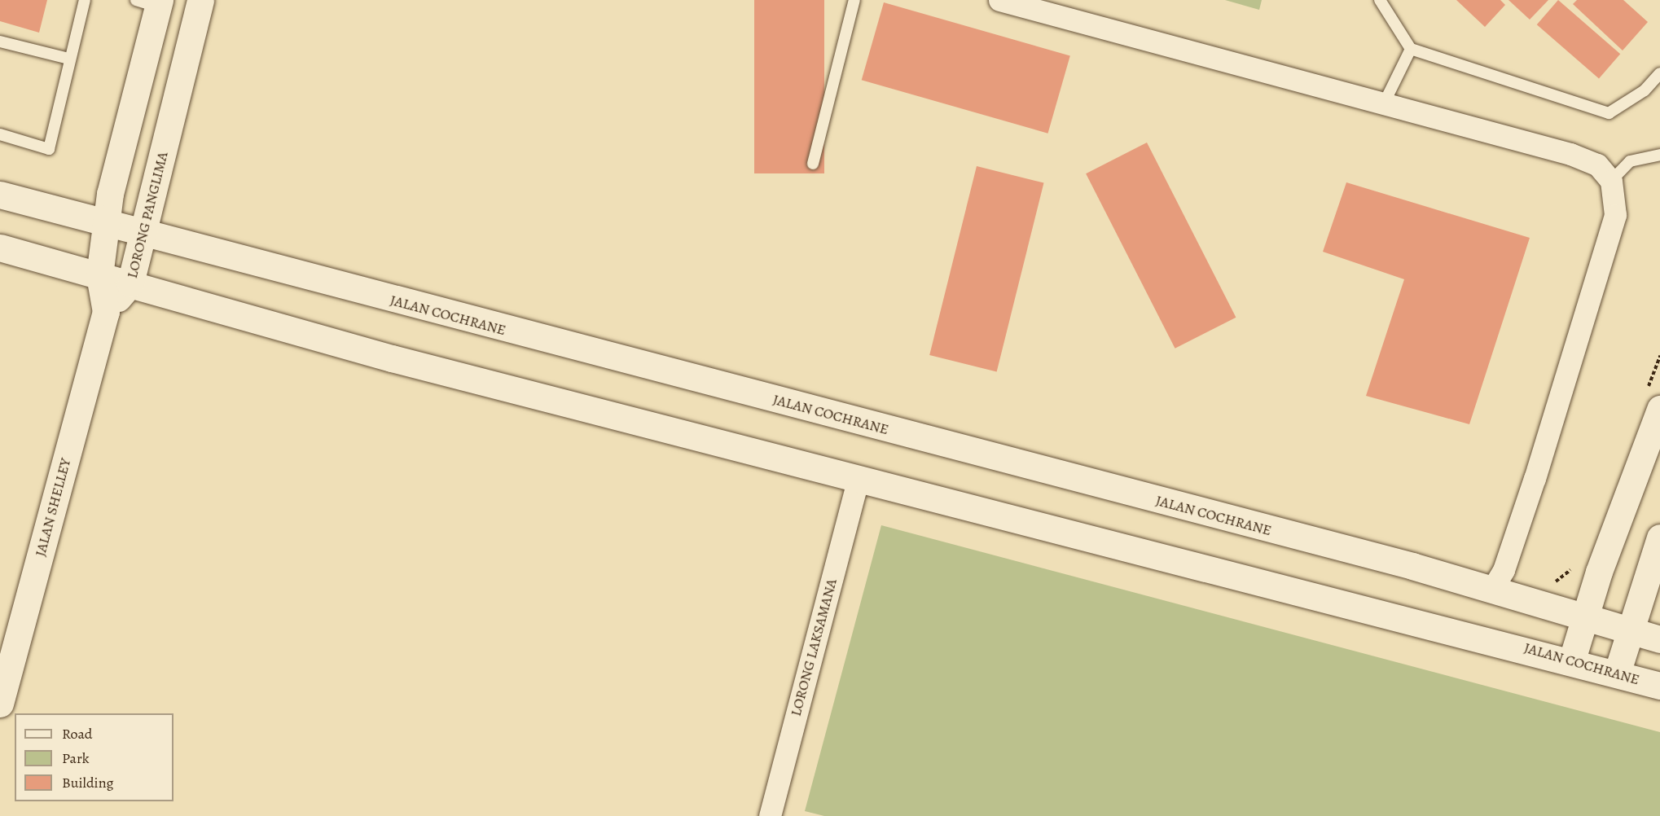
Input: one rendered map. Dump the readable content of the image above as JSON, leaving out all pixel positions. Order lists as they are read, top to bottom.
{
  "streets": {
    "street": [
      "LORONG PANGLIMA",
      "JALAN COCHRANE",
      "JALAN SHELLEY",
      "LORONG LAKSAMANA"
    ]
  },
  "crossings": [
    ["LORONG PANGLIMA", "JALAN COCHRANE"],
    ["LORONG PANGLIMA", "JALAN SHELLEY"],
    ["JALAN COCHRANE", "LORONG LAKSAMANA"]
  ],
  "legend": ["Road", "Park", "Building"]
}
